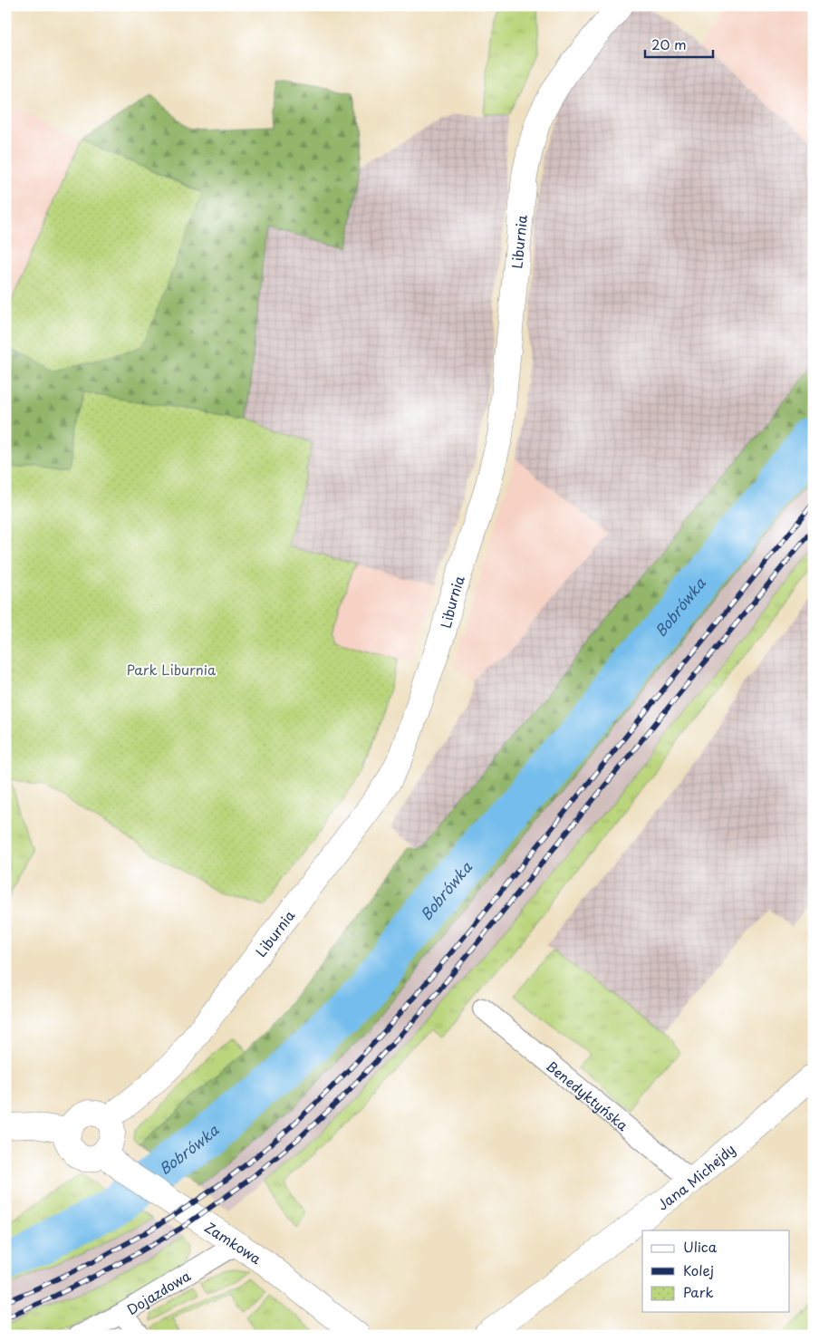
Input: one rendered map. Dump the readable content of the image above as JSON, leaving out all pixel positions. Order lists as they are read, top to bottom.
{
  "streets": {
    "street": [
      "Liburnia",
      "Benedyktyńska",
      "Jana Michejdy",
      "Zamkowa",
      "Dojazdowa"
    ]
  },
  "crossings": [
    ["Liburnia", "Zamkowa"],
    ["Benedyktyńska", "Jana Michejdy"],
    ["Zamkowa", "Dojazdowa"]
  ],
  "water": ["Bobrówka"],
  "parks": ["Park Liburnia"],
  "legend": ["Ulica", "Kolej", "Park"],
  "scale_bar": "20 m"
}
